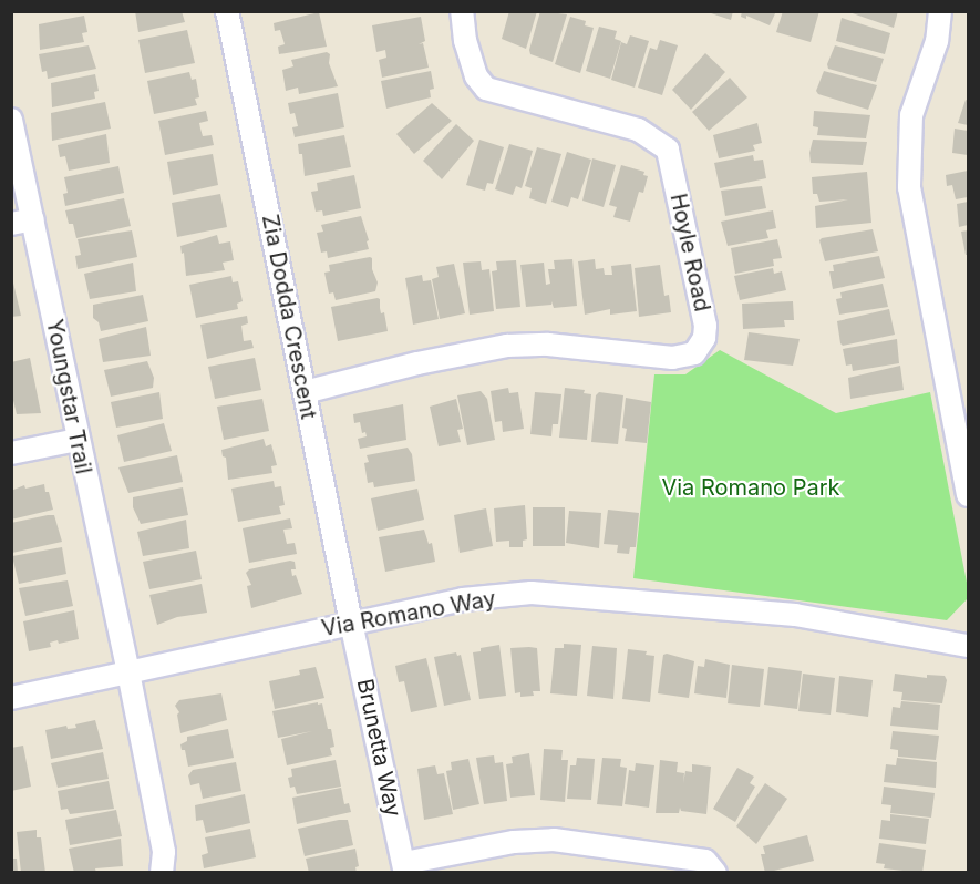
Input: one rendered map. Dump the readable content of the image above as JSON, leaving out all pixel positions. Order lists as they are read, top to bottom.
{
  "streets": {
    "street": [
      "Hoyle Road",
      "Zia Dodda Crescent",
      "Youngstar Trail",
      "Via Romano Way",
      "Brunetta Way"
    ]
  },
  "crossings": [
    ["Hoyle Road", "Zia Dodda Crescent"],
    ["Zia Dodda Crescent", "Via Romano Way"],
    ["Zia Dodda Crescent", "Brunetta Way"],
    ["Youngstar Trail", "Via Romano Way"],
    ["Via Romano Way", "Brunetta Way"]
  ],
  "parks": ["Via Romano Park"]
}
